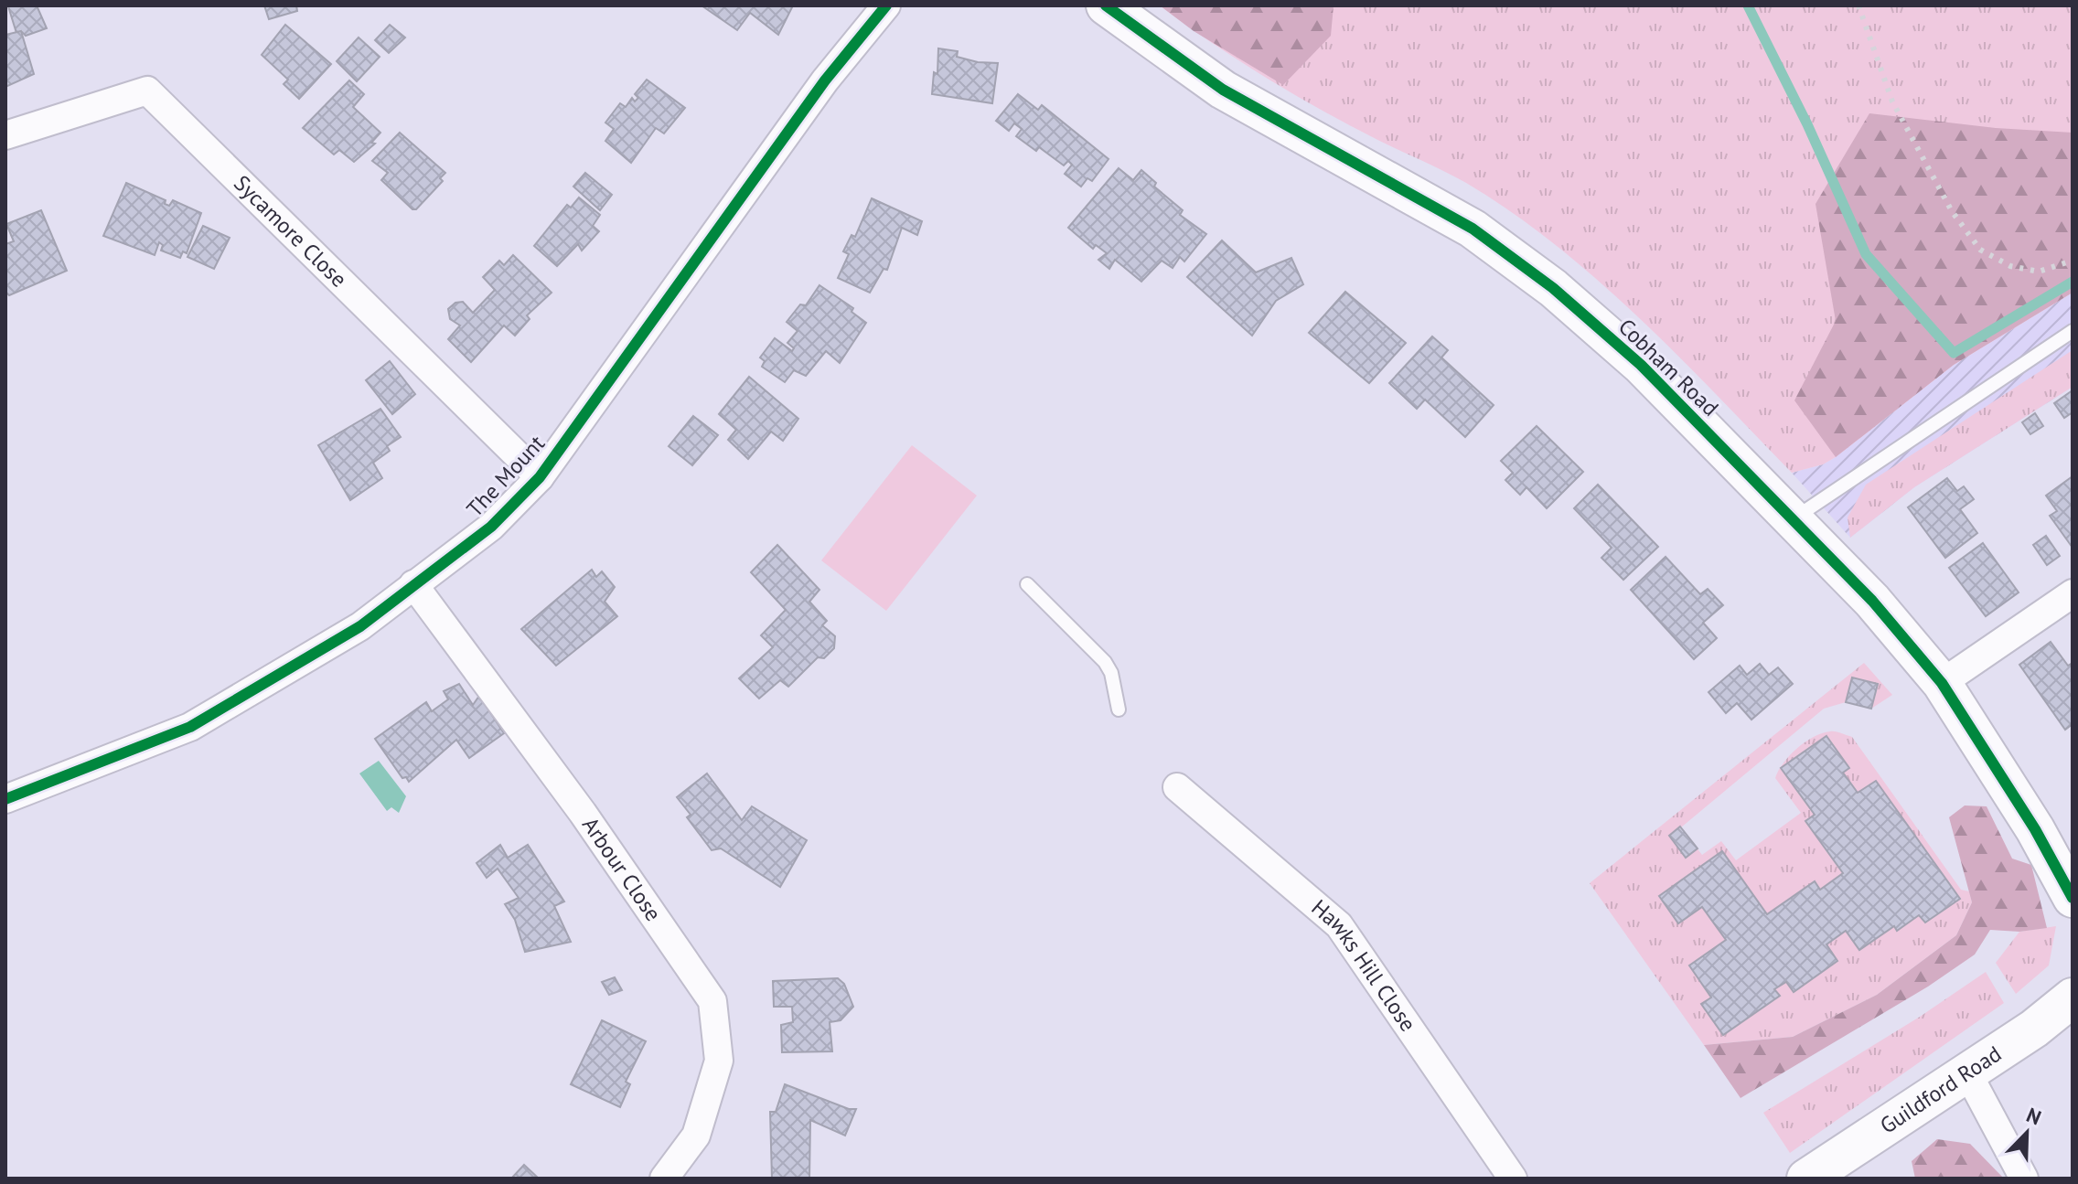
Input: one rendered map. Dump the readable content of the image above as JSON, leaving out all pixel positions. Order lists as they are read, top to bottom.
{
  "streets": {
    "street": [
      "Sycamore Close",
      "Cobham Road",
      "The Mount",
      "Arbour Close",
      "Hawks Hill Close",
      "Guildford Road"
    ]
  },
  "crossings": [
    ["Sycamore Close", "The Mount"],
    ["The Mount", "Arbour Close"]
  ],
  "north": "top right"
}
